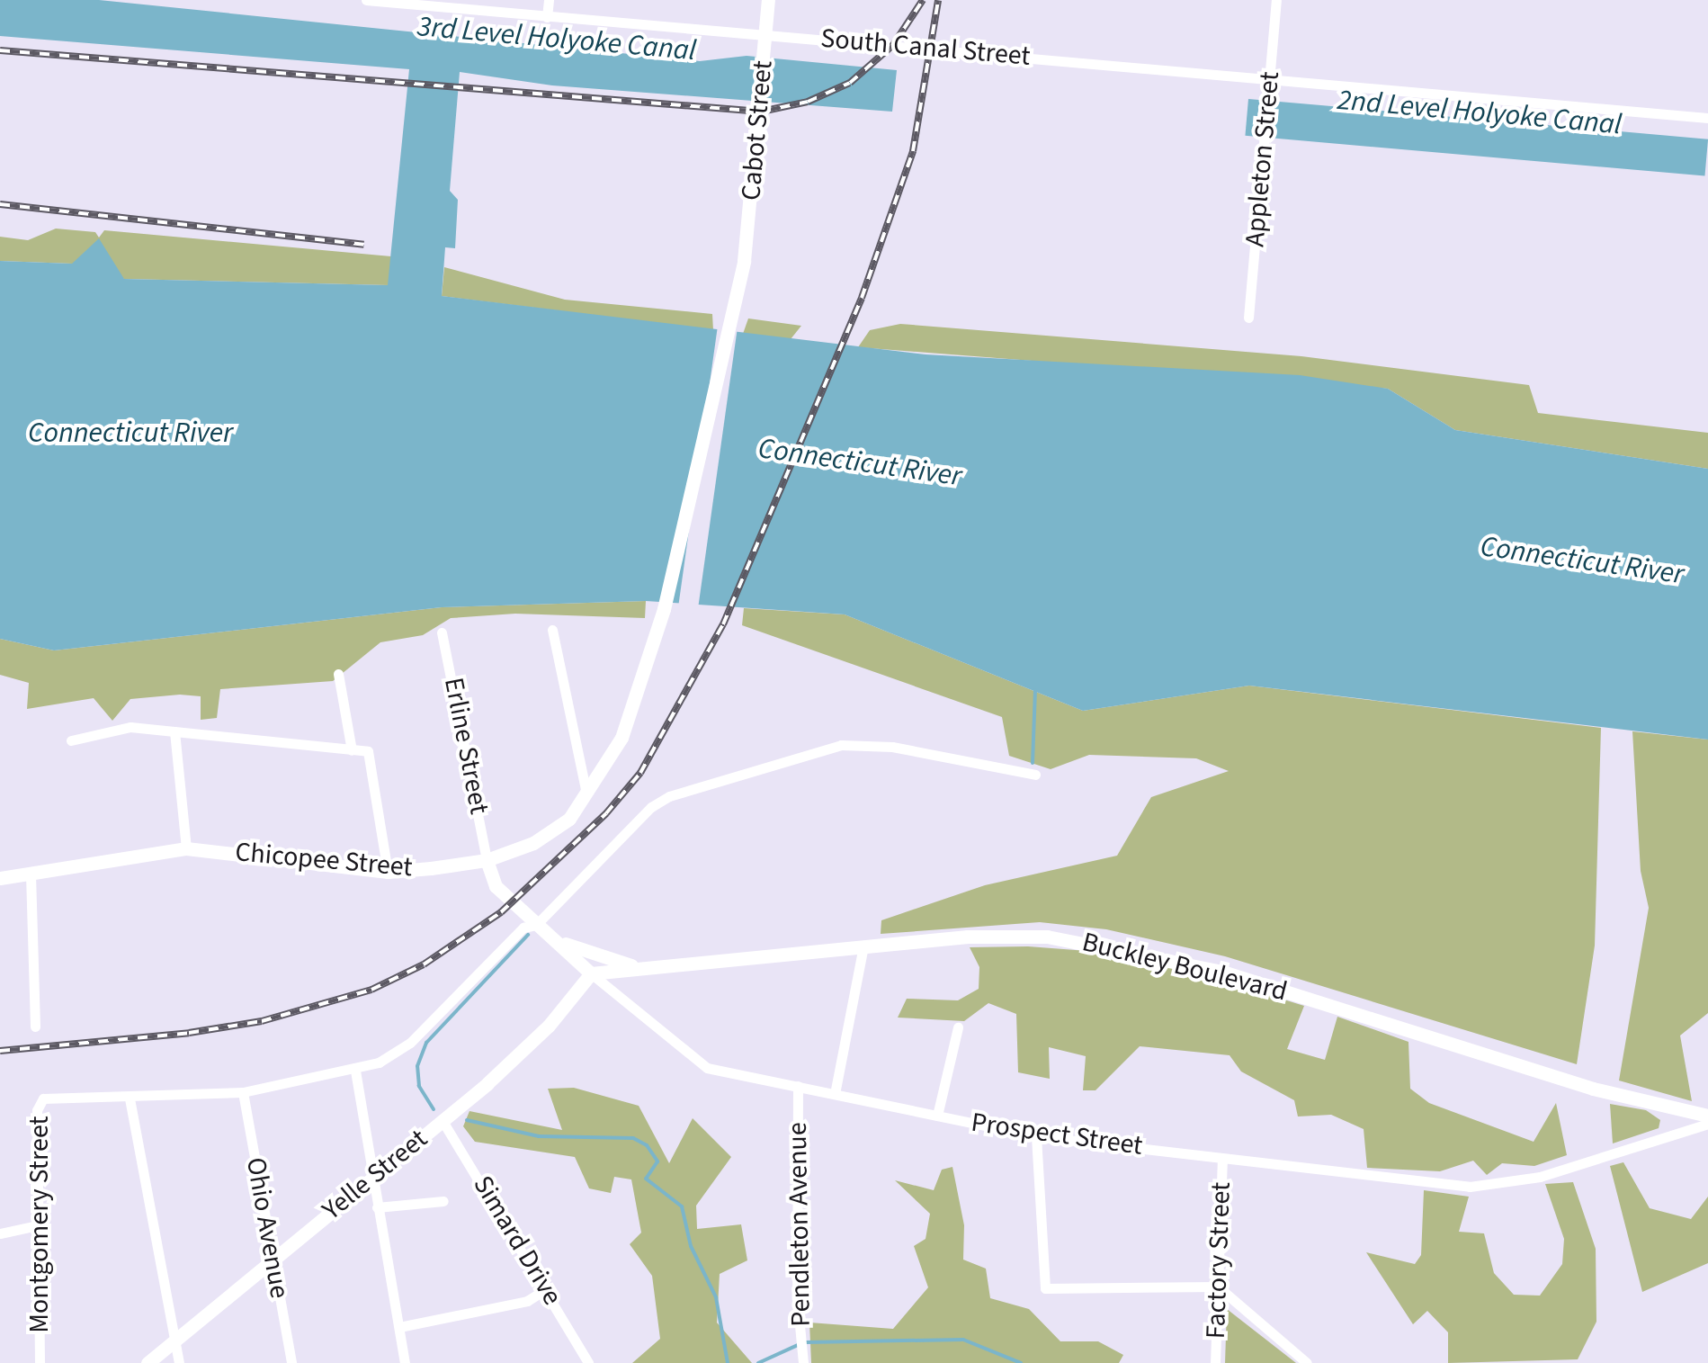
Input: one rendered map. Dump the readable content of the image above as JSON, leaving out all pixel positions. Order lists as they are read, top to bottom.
{
  "streets": {
    "main road": [
      "Cabot Street",
      "Chicopee Street",
      "Buckley Boulevard",
      "Prospect Street",
      "Yelle Street"
    ],
    "street": [
      "South Canal Street",
      "Appleton Street",
      "Erline Street",
      "Montgomery Street",
      "Pendleton Avenue",
      "Ohio Avenue",
      "Simard Drive",
      "Factory Street"
    ]
  },
  "crossings": [
    ["South Canal Street", "Cabot Street"],
    ["South Canal Street", "Appleton Street"],
    ["Cabot Street", "Chicopee Street"],
    ["Erline Street", "Chicopee Street"],
    ["Erline Street", "Prospect Street"],
    ["Chicopee Street", "Prospect Street"],
    ["Buckley Boulevard", "Prospect Street"],
    ["Buckley Boulevard", "Yelle Street"],
    ["Prospect Street", "Yelle Street"],
    ["Prospect Street", "Montgomery Street"],
    ["Prospect Street", "Pendleton Avenue"],
    ["Prospect Street", "Factory Street"],
    ["Yelle Street", "Ohio Avenue"],
    ["Yelle Street", "Simard Drive"],
    ["Montgomery Street", "Ohio Avenue"]
  ],
  "water": ["3rd Level Holyoke Canal", "2nd Level Holyoke Canal", "Connecticut River"]
}
